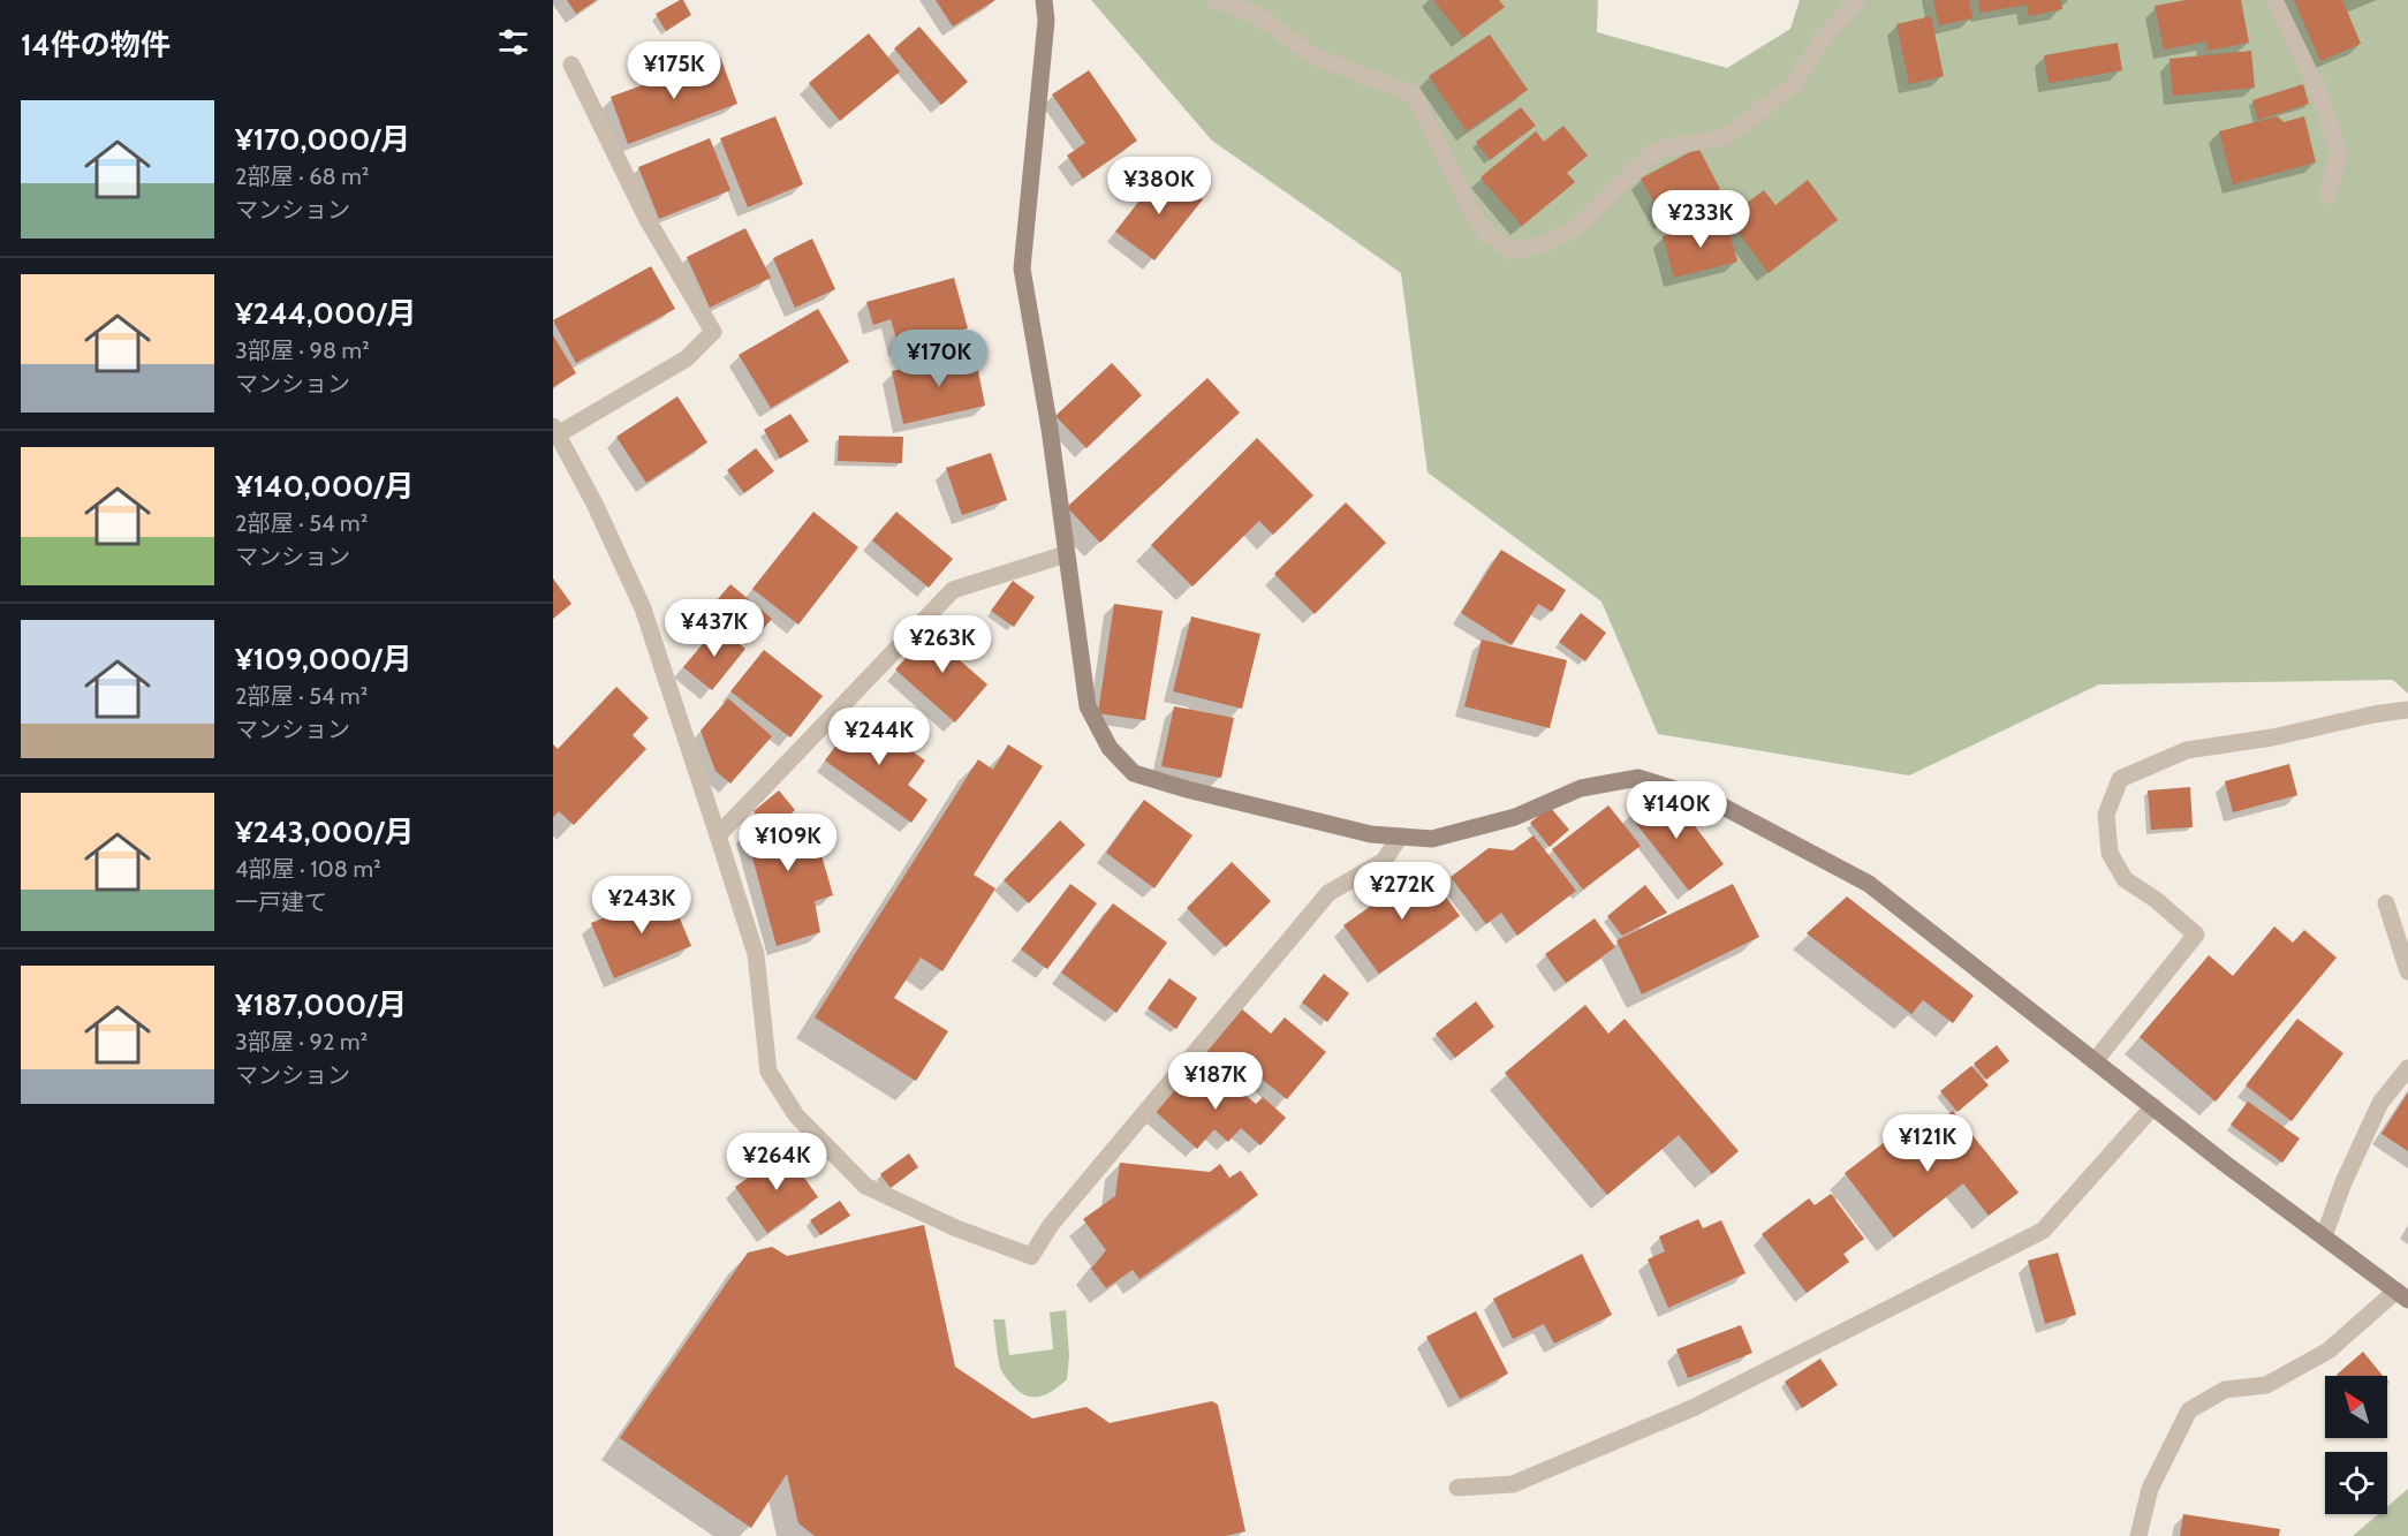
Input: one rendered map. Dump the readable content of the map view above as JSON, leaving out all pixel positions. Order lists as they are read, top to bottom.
{
  "north": "top left",
  "page": {
    "heading": "14件の物件",
    "price": [
      "¥175K",
      "¥380K",
      "¥233K",
      "¥170K",
      "¥437K",
      "¥263K",
      "¥244K",
      "¥140K",
      "¥109K",
      "¥272K",
      "¥243K",
      "¥187K",
      "¥121K",
      "¥264K"
    ],
    "list": [
      {
        "name": "¥170,000/月",
        "note": "2部屋 · 68 m² · マンション"
      },
      {
        "name": "¥244,000/月",
        "note": "3部屋 · 98 m² · マンション"
      },
      {
        "name": "¥140,000/月",
        "note": "2部屋 · 54 m² · マンション"
      },
      {
        "name": "¥109,000/月",
        "note": "2部屋 · 54 m² · マンション"
      },
      {
        "name": "¥243,000/月",
        "note": "4部屋 · 108 m² · 一戸建て"
      },
      {
        "name": "¥187,000/月",
        "note": "3部屋 · 92 m² · マンション"
      }
    ]
  }
}
